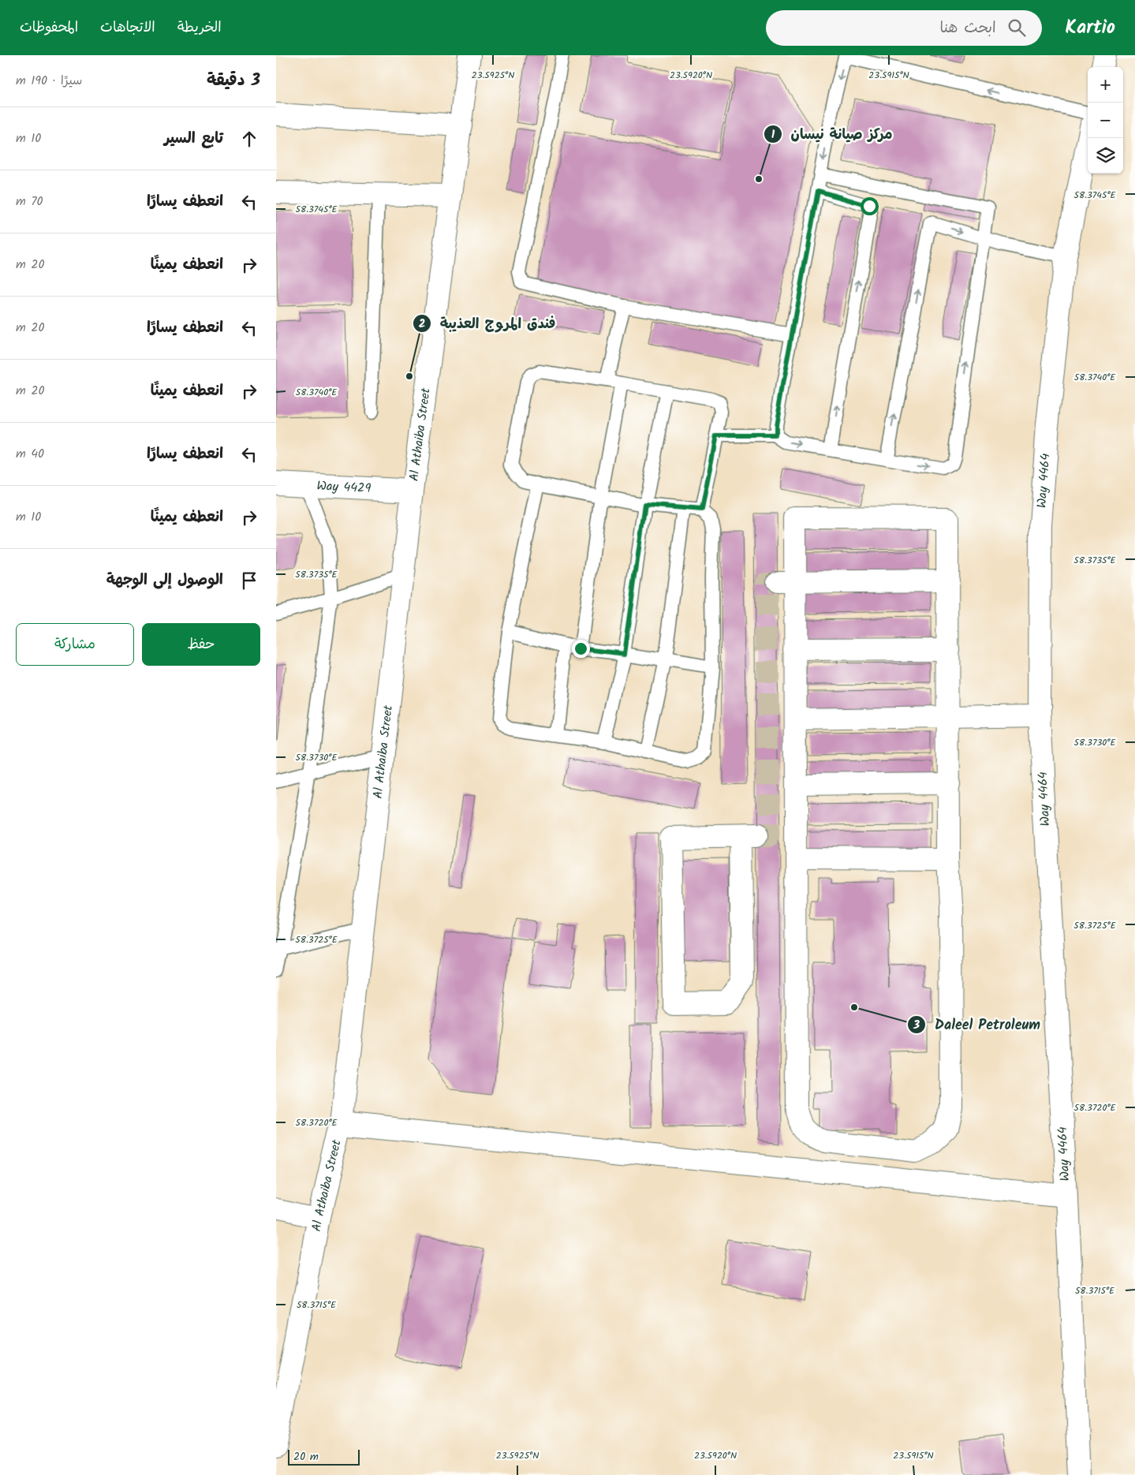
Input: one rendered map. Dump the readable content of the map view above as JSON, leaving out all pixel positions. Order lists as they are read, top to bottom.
{
  "streets": {
    "street": ["Al Athaiba Street", "Way 4464", "Way 4429"]
  },
  "crossings": [
    ["Al Athaiba Street", "Way 4429"]
  ],
  "places": ["مركز صيانة نيسان", "فندق المروج العذيبة", "Daleel Petroleum"],
  "scale_bar": "20 m",
  "page": {
    "header": "Kartio",
    "search": "ابحث هنا",
    "nav": ["الخريطة", "الاتجاهات", "المحفوظات"],
    "heading": ["3 دقيقة", "سيرًا · 190 m"],
    "map_buttons": ["+", "−"],
    "list": [
      ["تابع السير", "10 m"],
      ["انعطف يسارًا", "70 m"],
      ["انعطف يمينًا", "20 m"],
      ["انعطف يسارًا", "20 m"],
      ["انعطف يمينًا", "20 m"],
      ["انعطف يسارًا", "40 m"],
      ["انعطف يمينًا", "10 m"],
      "الوصول إلى الوجهة"
    ],
    "buttons": ["حفظ", "مشاركة"],
    "scale": "20 m"
  },
  "coordinates": [
    "23.5925°N",
    "23.5920°N",
    "23.5915°N",
    "58.3745°E",
    "58.3740°E",
    "58.3735°E",
    "58.3730°E",
    "58.3725°E",
    "58.3720°E",
    "58.3715°E"
  ]
}
